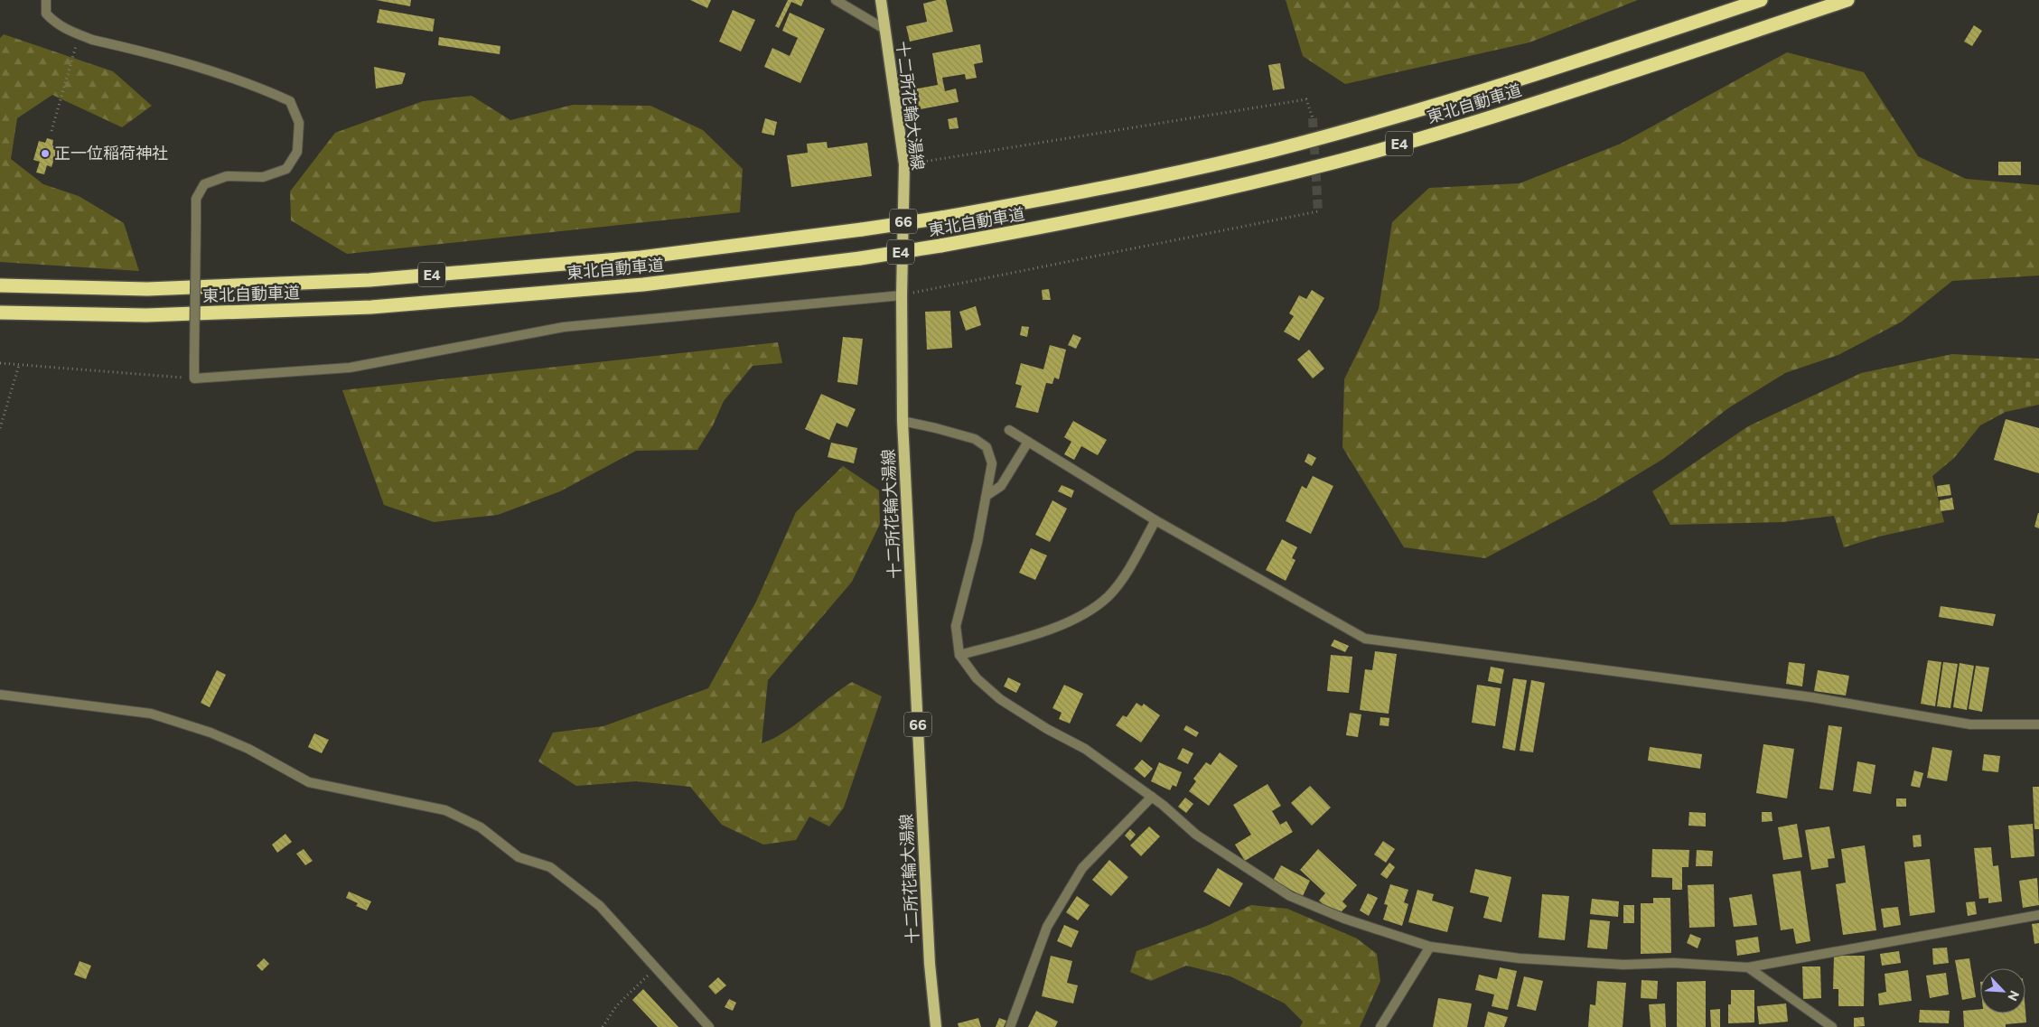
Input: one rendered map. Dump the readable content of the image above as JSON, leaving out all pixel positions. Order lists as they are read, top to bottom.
{
  "streets": {
    "highway": ["東北自動車道", "E4"],
    "main road": ["十二所花輪大湯線", "66"]
  },
  "places": ["正一位稲荷神社"],
  "north": "bottom right"
}
